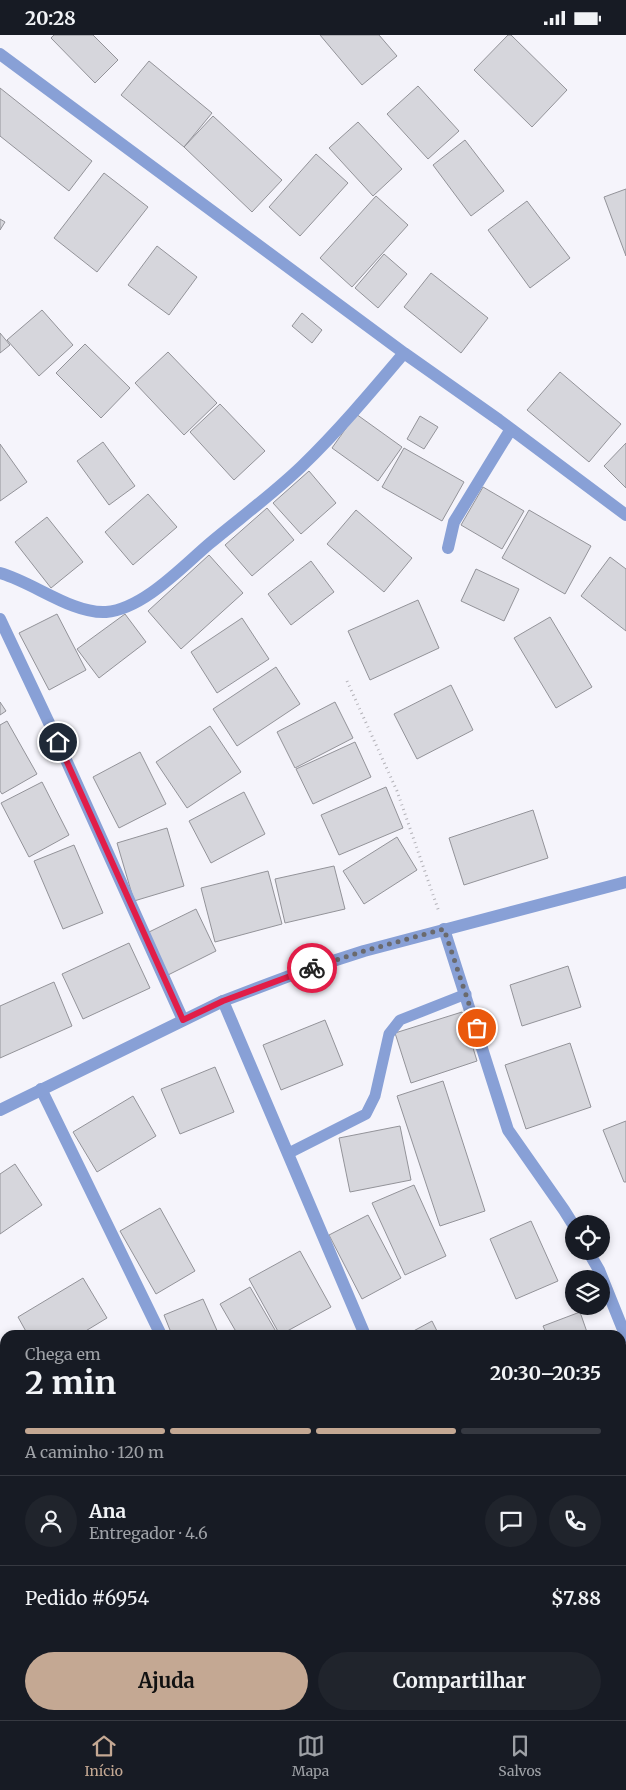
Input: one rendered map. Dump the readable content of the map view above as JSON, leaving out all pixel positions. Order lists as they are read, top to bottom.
{
  "page": {
    "status": "20:28",
    "heading": ["2 min", "Chega em", "20:30–20:35"],
    "panel": [
      "Ana",
      "Entregador · 4.6",
      "Pedido #6954",
      "$7.88"
    ],
    "bar": "A caminho · 120 m",
    "buttons": ["Ajuda", "Compartilhar"],
    "tabs": ["Início", "Mapa", "Salvos"]
  }
}
